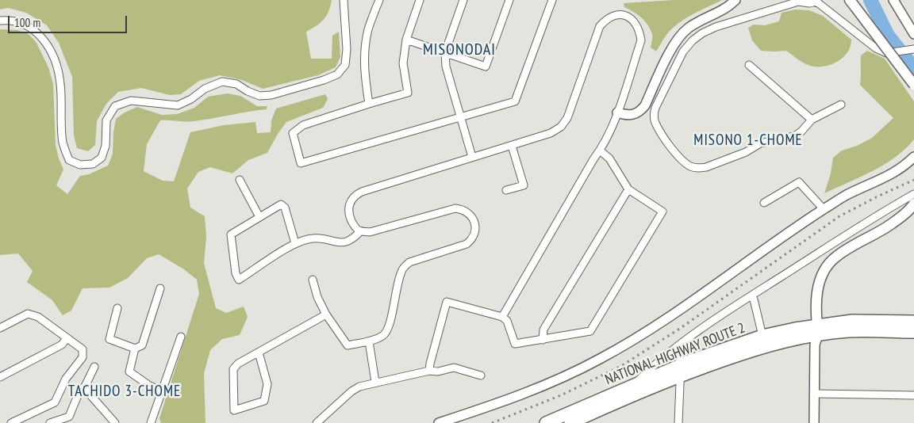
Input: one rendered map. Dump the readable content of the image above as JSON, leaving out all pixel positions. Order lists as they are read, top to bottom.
{
  "streets": {
    "highway": ["NATIONAL HIGHWAY ROUTE 2"]
  },
  "districts": ["MISONODAI", "MISONO 1-CHOME", "TACHIDO 3-CHOME"],
  "scale_bar": "100 m"
}
